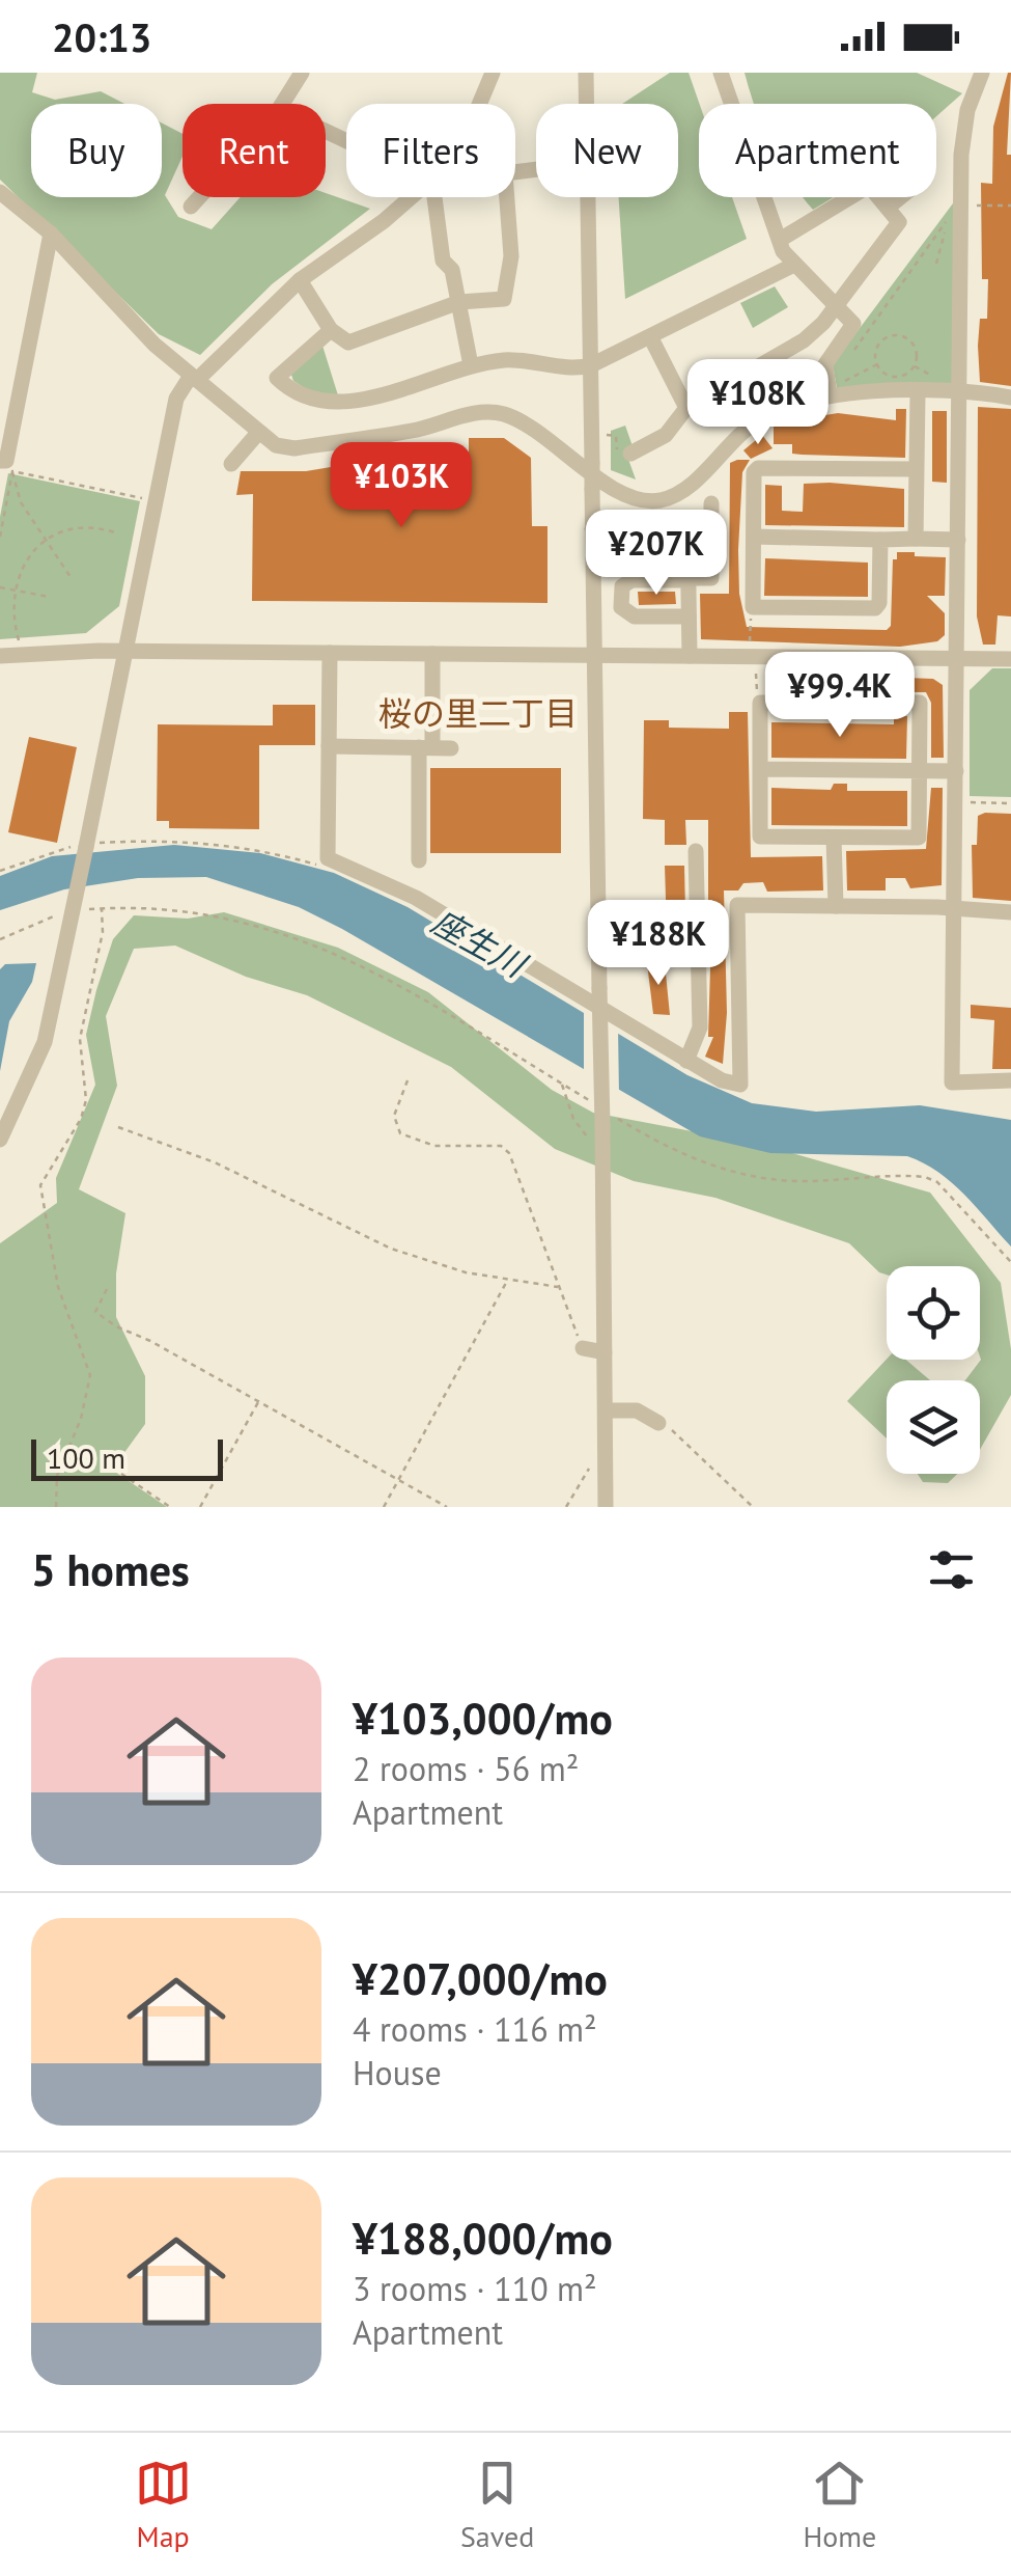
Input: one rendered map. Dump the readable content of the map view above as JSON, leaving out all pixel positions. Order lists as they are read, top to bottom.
{
  "districts": ["桜の里二丁目"],
  "water": ["座生川"],
  "scale_bar": "100 m",
  "page": {
    "status": "20:13",
    "chip": [
      "Buy",
      "Rent",
      "Filters",
      "New",
      "Apartment"
    ],
    "price": [
      "¥108K",
      "¥103K",
      "¥207K",
      "¥99.4K",
      "¥188K"
    ],
    "scale": "100 m",
    "heading": "5 homes",
    "list": [
      {
        "name": "¥103,000/mo",
        "note": "2 rooms · 56 m² · Apartment"
      },
      {
        "name": "¥207,000/mo",
        "note": "4 rooms · 116 m² · House"
      },
      {
        "name": "¥188,000/mo",
        "note": "3 rooms · 110 m² · Apartment"
      }
    ],
    "tabs": ["Map", "Saved", "Home"]
  }
}
